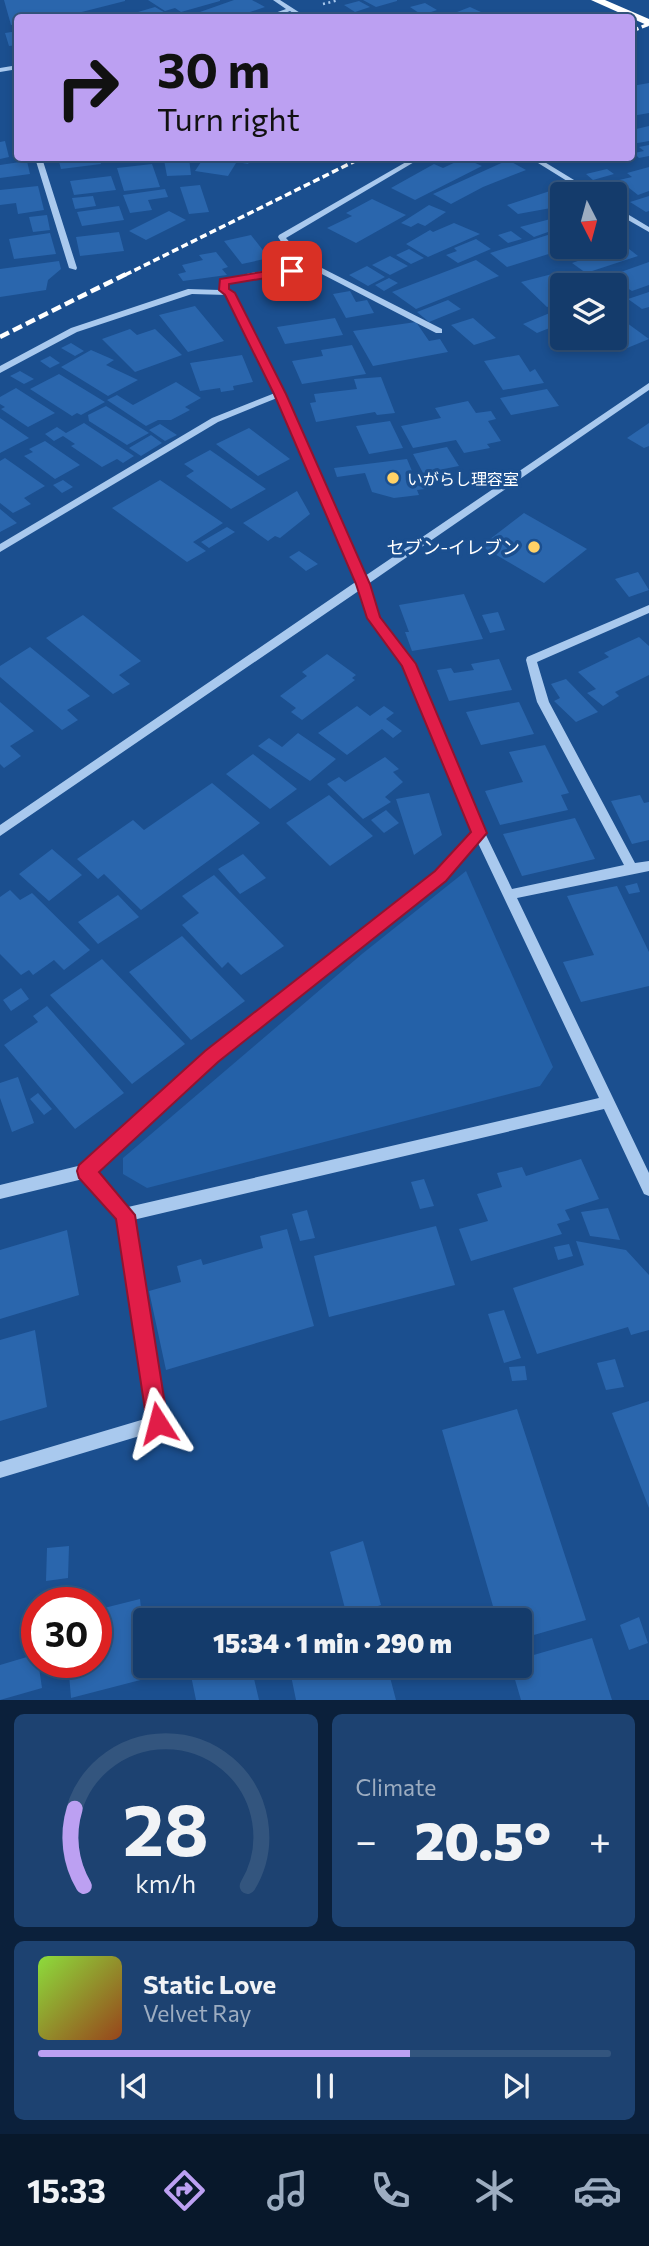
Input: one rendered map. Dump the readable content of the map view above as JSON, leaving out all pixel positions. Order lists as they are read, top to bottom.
{
  "places": ["いがらし理容室", "セブン-イレブン"],
  "north": "bottom",
  "page": {
    "turn": ["30 m", "Turn right"],
    "limit": "30",
    "trip": "15:34 · 1 min · 290 m",
    "tile": "Climate",
    "heat": ["−", "20.5°", "+"],
    "song": ["Static Love", "Velvet Ray"],
    "tabs": "15:33",
    "gauge": ["28", "km/h"]
  }
}
